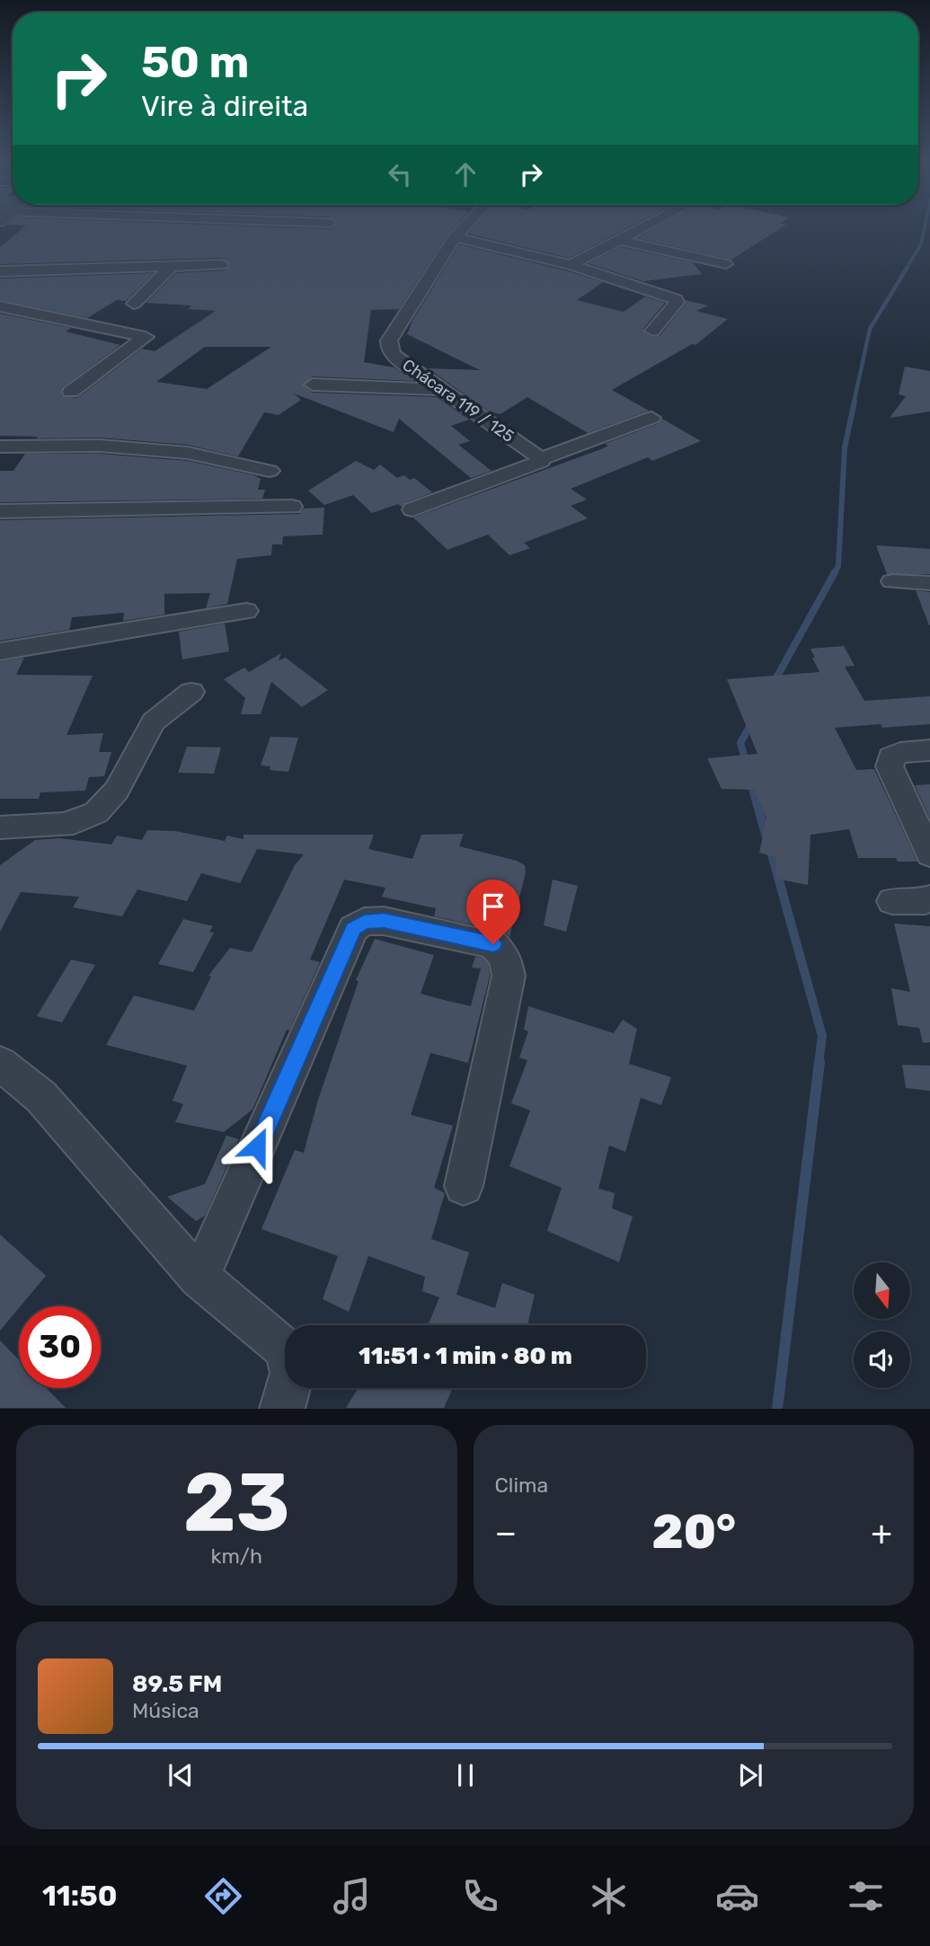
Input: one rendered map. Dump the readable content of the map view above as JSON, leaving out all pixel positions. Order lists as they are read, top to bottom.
{
  "streets": {
    "street": ["Chácara 119 / 125"]
  },
  "north": "bottom",
  "page": {
    "turn": ["50 m", "Vire à direita"],
    "limit": "30",
    "trip": "11:51 · 1 min · 80 m",
    "tile": [
      ["23", "km/h"],
      "Clima"
    ],
    "heat": ["−", "20°", "+"],
    "song": ["89.5 FM", "Música"],
    "tabs": "11:50"
  }
}
